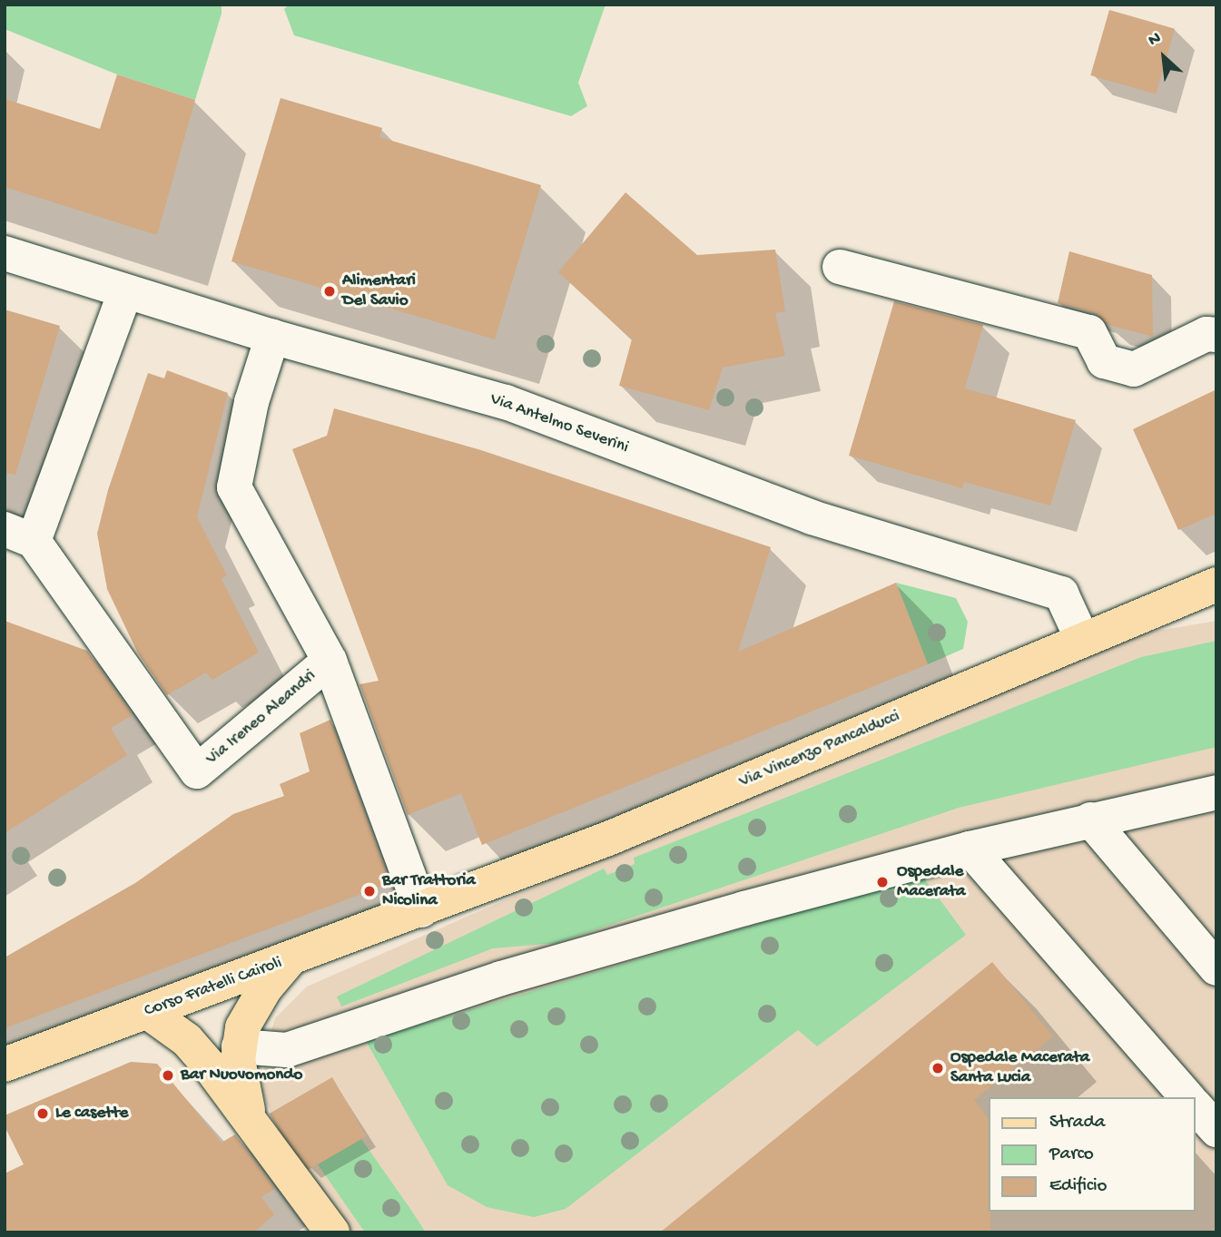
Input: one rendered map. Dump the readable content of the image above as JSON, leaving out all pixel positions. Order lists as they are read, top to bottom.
{
  "streets": {
    "main road": ["Via Vincenzo Pancalducci", "Corso Fratelli Cairoli"],
    "street": ["Via Antelmo Severini", "Via Ireneo Aleandri"]
  },
  "crossings": [
    ["Via Antelmo Severini", "Via Ireneo Aleandri"],
    ["Via Antelmo Severini", "Via Vincenzo Pancalducci"],
    ["Via Vincenzo Pancalducci", "Corso Fratelli Cairoli"]
  ],
  "places": [
    "Alimentari Del Savio",
    "Ospedale Macerata",
    "Bar Trattoria Nicolina",
    "Ospedale Macerata Santa Lucia",
    "Bar Nuovomondo",
    "Le casette"
  ],
  "legend": ["Strada", "Parco", "Edificio"],
  "north": "top left"
}
